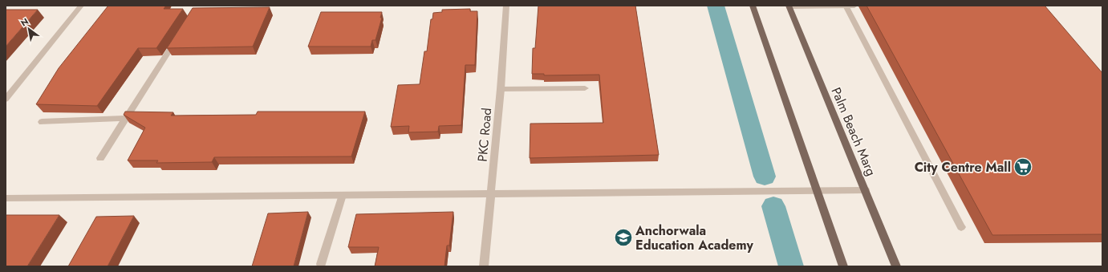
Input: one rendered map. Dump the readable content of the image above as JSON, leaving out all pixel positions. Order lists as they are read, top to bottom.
{
  "streets": {
    "main road": ["Palm Beach Marg"],
    "street": ["PKC Road"]
  },
  "places": {
    "supermarket": ["City Centre Mall"],
    "school or university": ["Anchorwala Education Academy"]
  },
  "north": "top left"
}
